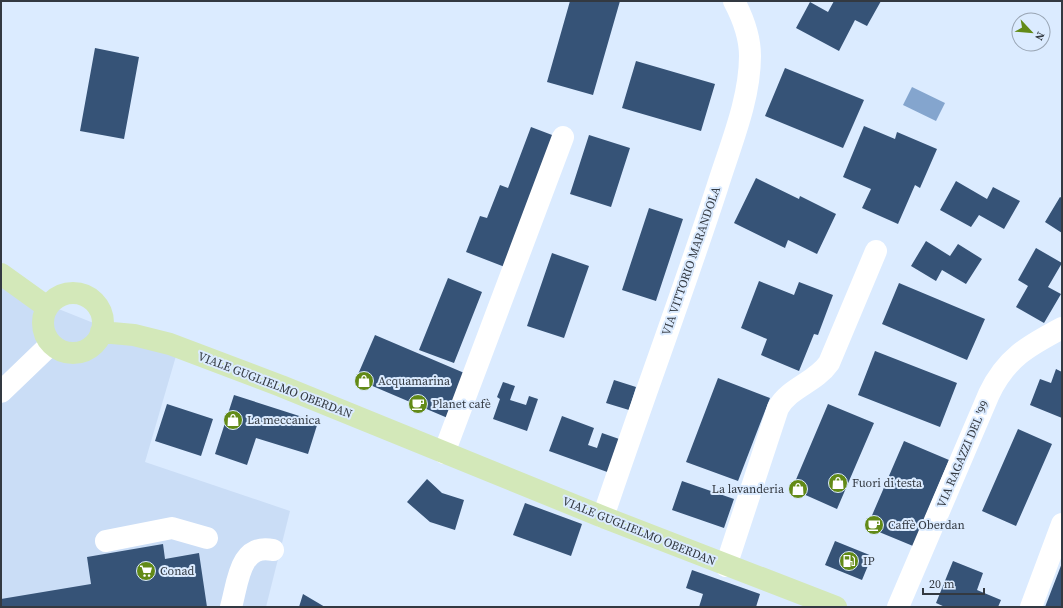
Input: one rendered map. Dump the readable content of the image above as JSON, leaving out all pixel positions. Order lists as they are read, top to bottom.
{
  "streets": {
    "main road": ["VIALE GUGLIELMO OBERDAN"],
    "street": ["VIA VITTORIO MARANDOLA", "VIA RAGAZZI DEL '99"]
  },
  "crossings": [
    ["VIA VITTORIO MARANDOLA", "VIALE GUGLIELMO OBERDAN"]
  ],
  "places": {
    "shop": [
      "Acquamarina",
      "La meccanica",
      "Fuori di testa",
      "La lavanderia"
    ],
    "cafe": ["Planet cafè", "Caffè Oberdan"],
    "fuel station": ["IP"],
    "supermarket": ["Conad"]
  },
  "scale_bar": "20 m",
  "north": "bottom right"
}
